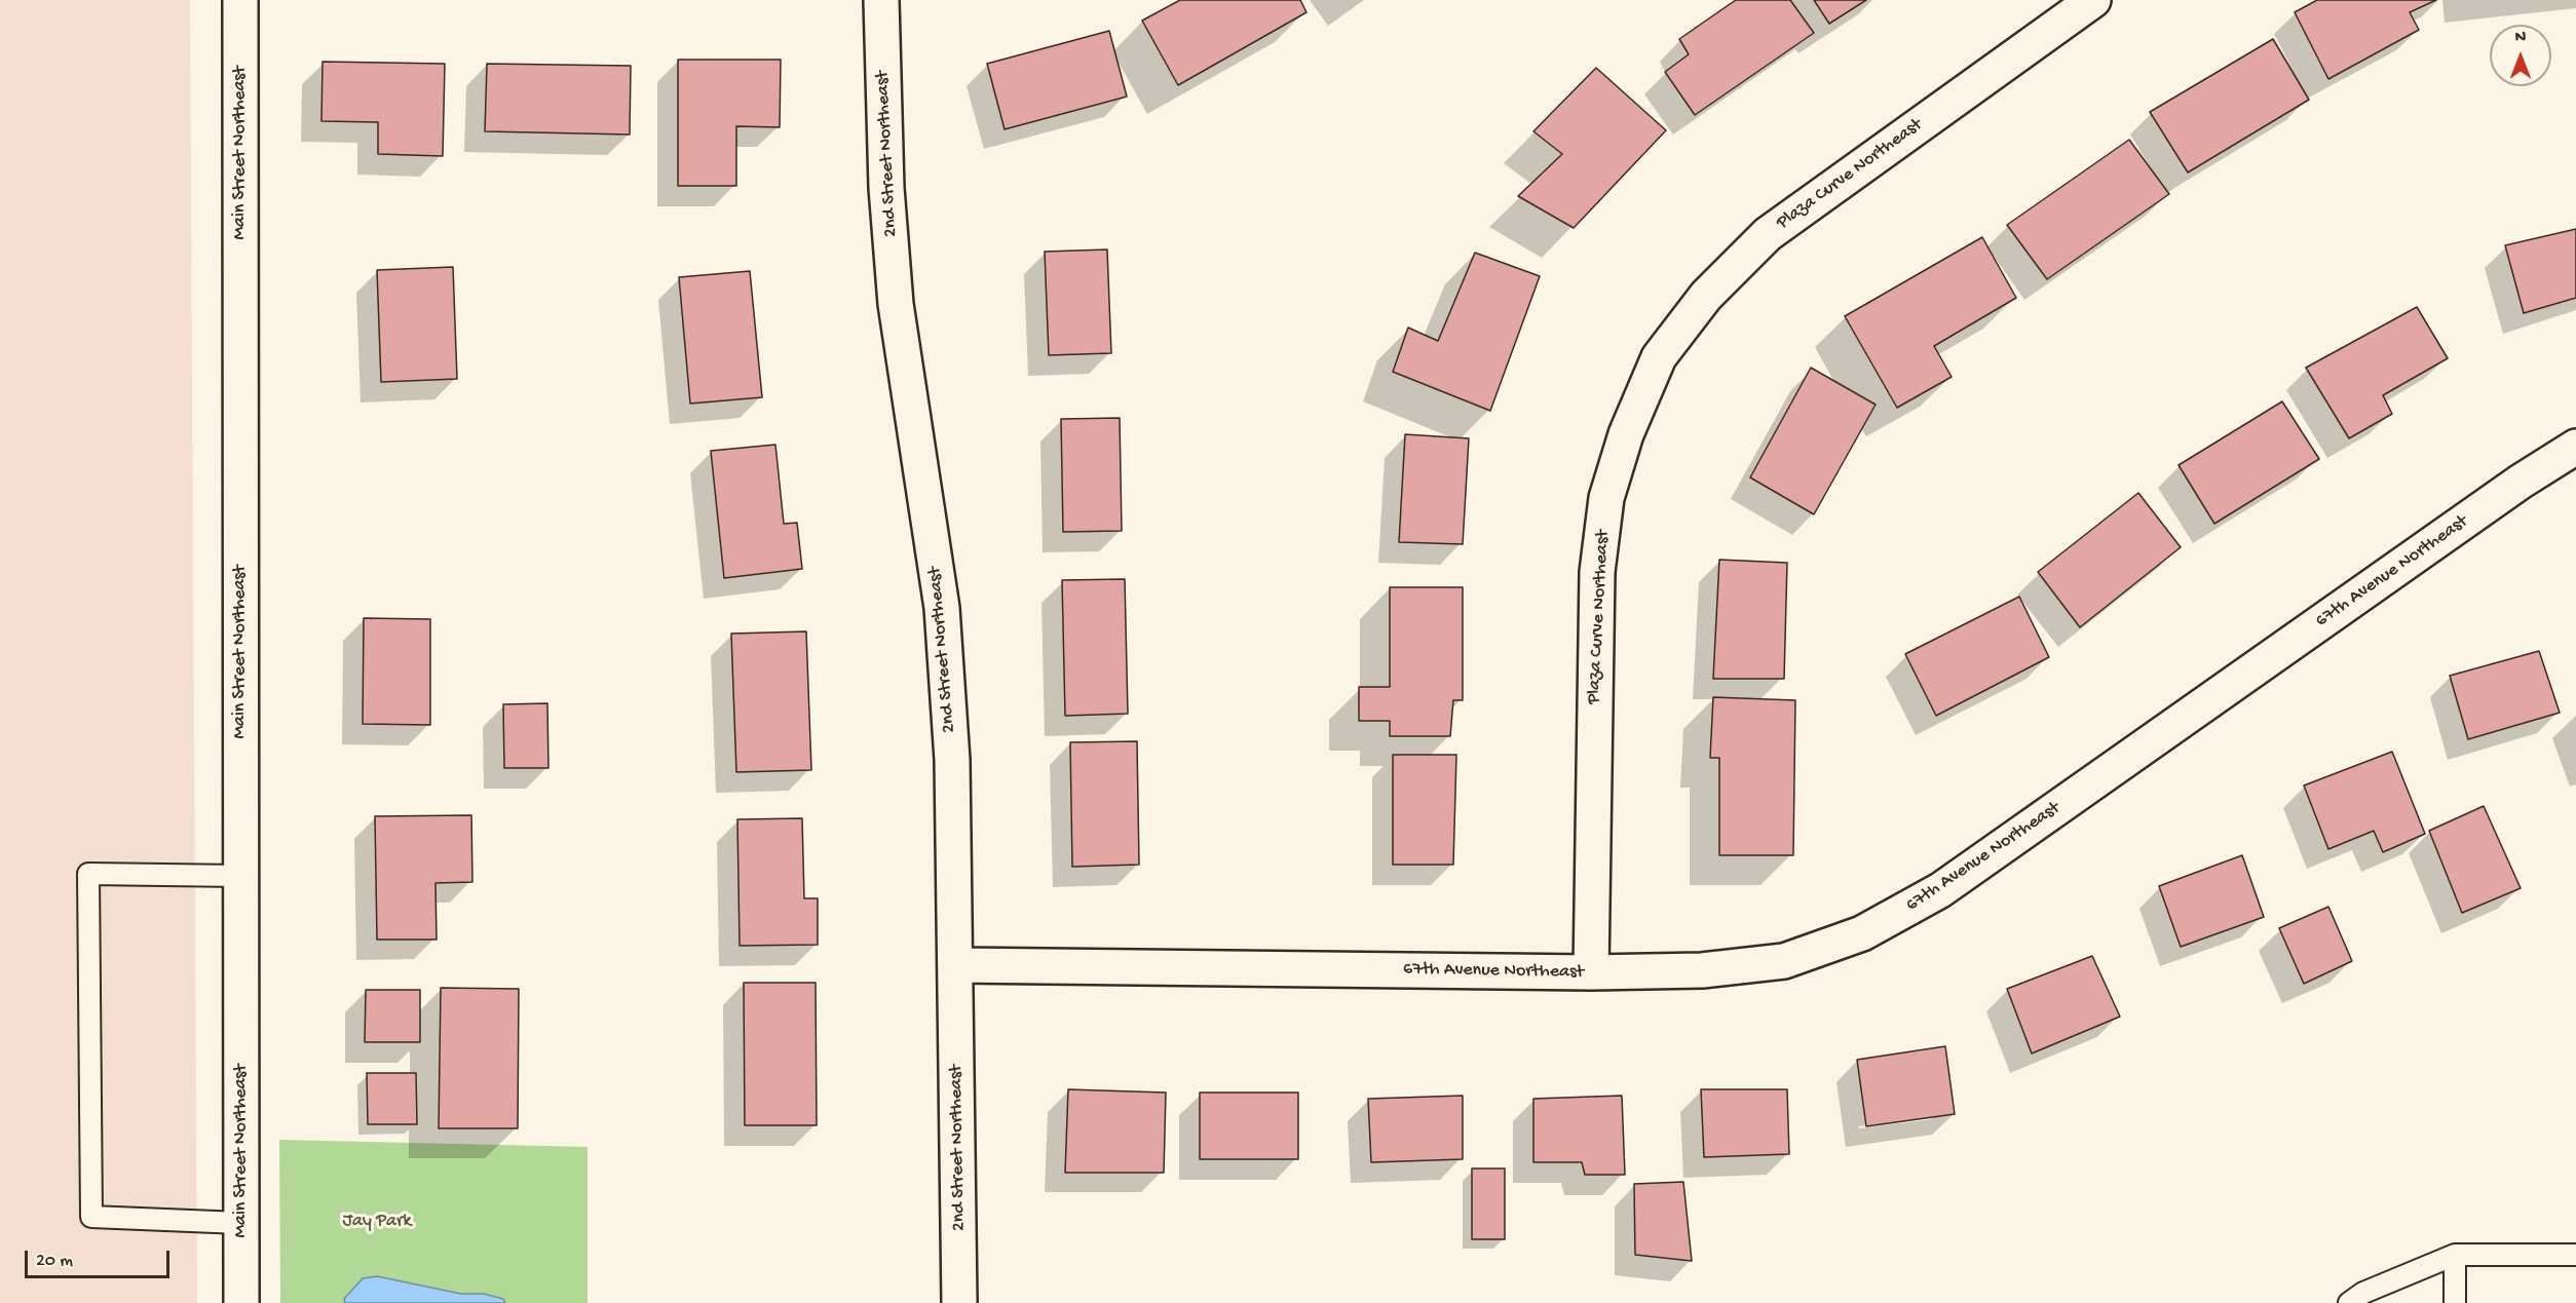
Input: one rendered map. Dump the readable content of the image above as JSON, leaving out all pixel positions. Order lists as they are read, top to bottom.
{
  "streets": {
    "street": [
      "Main Street Northeast",
      "2nd Street Northeast",
      "Plaza Curve Northeast",
      "67th Avenue Northeast"
    ]
  },
  "crossings": [
    ["2nd Street Northeast", "67th Avenue Northeast"],
    ["Plaza Curve Northeast", "67th Avenue Northeast"]
  ],
  "parks": ["Jay Park"],
  "scale_bar": "20 m",
  "north": "top"
}
